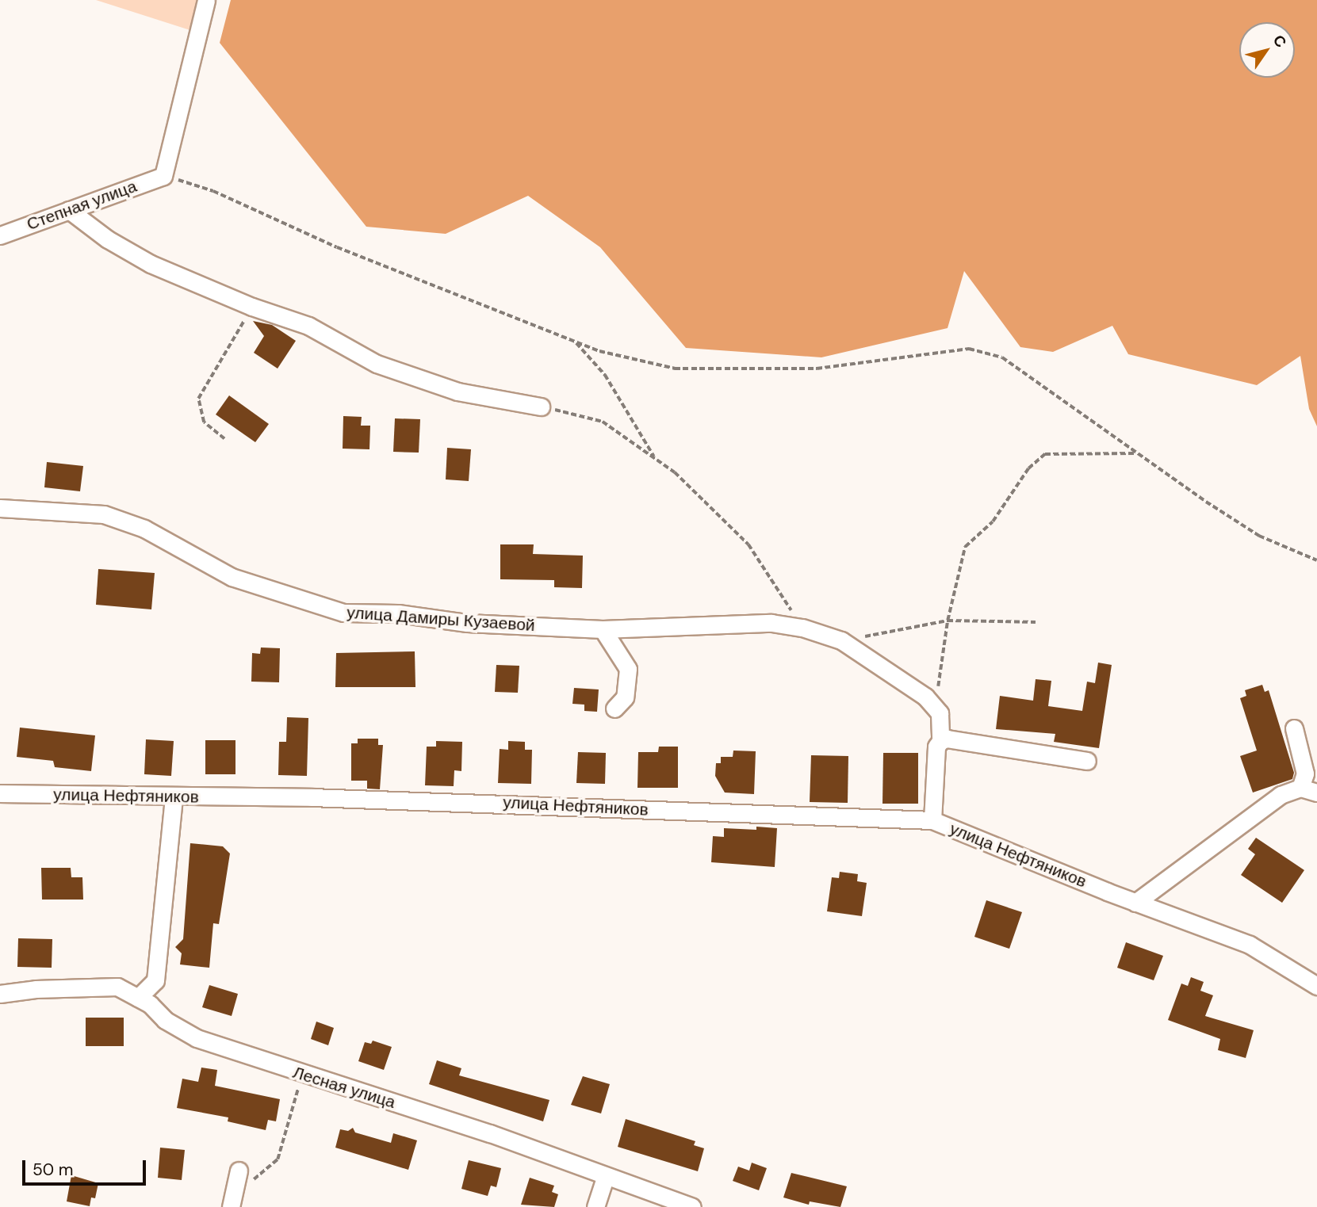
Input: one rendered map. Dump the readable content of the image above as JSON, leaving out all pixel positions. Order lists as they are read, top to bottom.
{
  "streets": {
    "street": [
      "Степная улица",
      "улица Дамиры Кузаевой",
      "улица Нефтяников",
      "Лесная улица"
    ]
  },
  "scale_bar": "50 m",
  "north": "top right"
}
